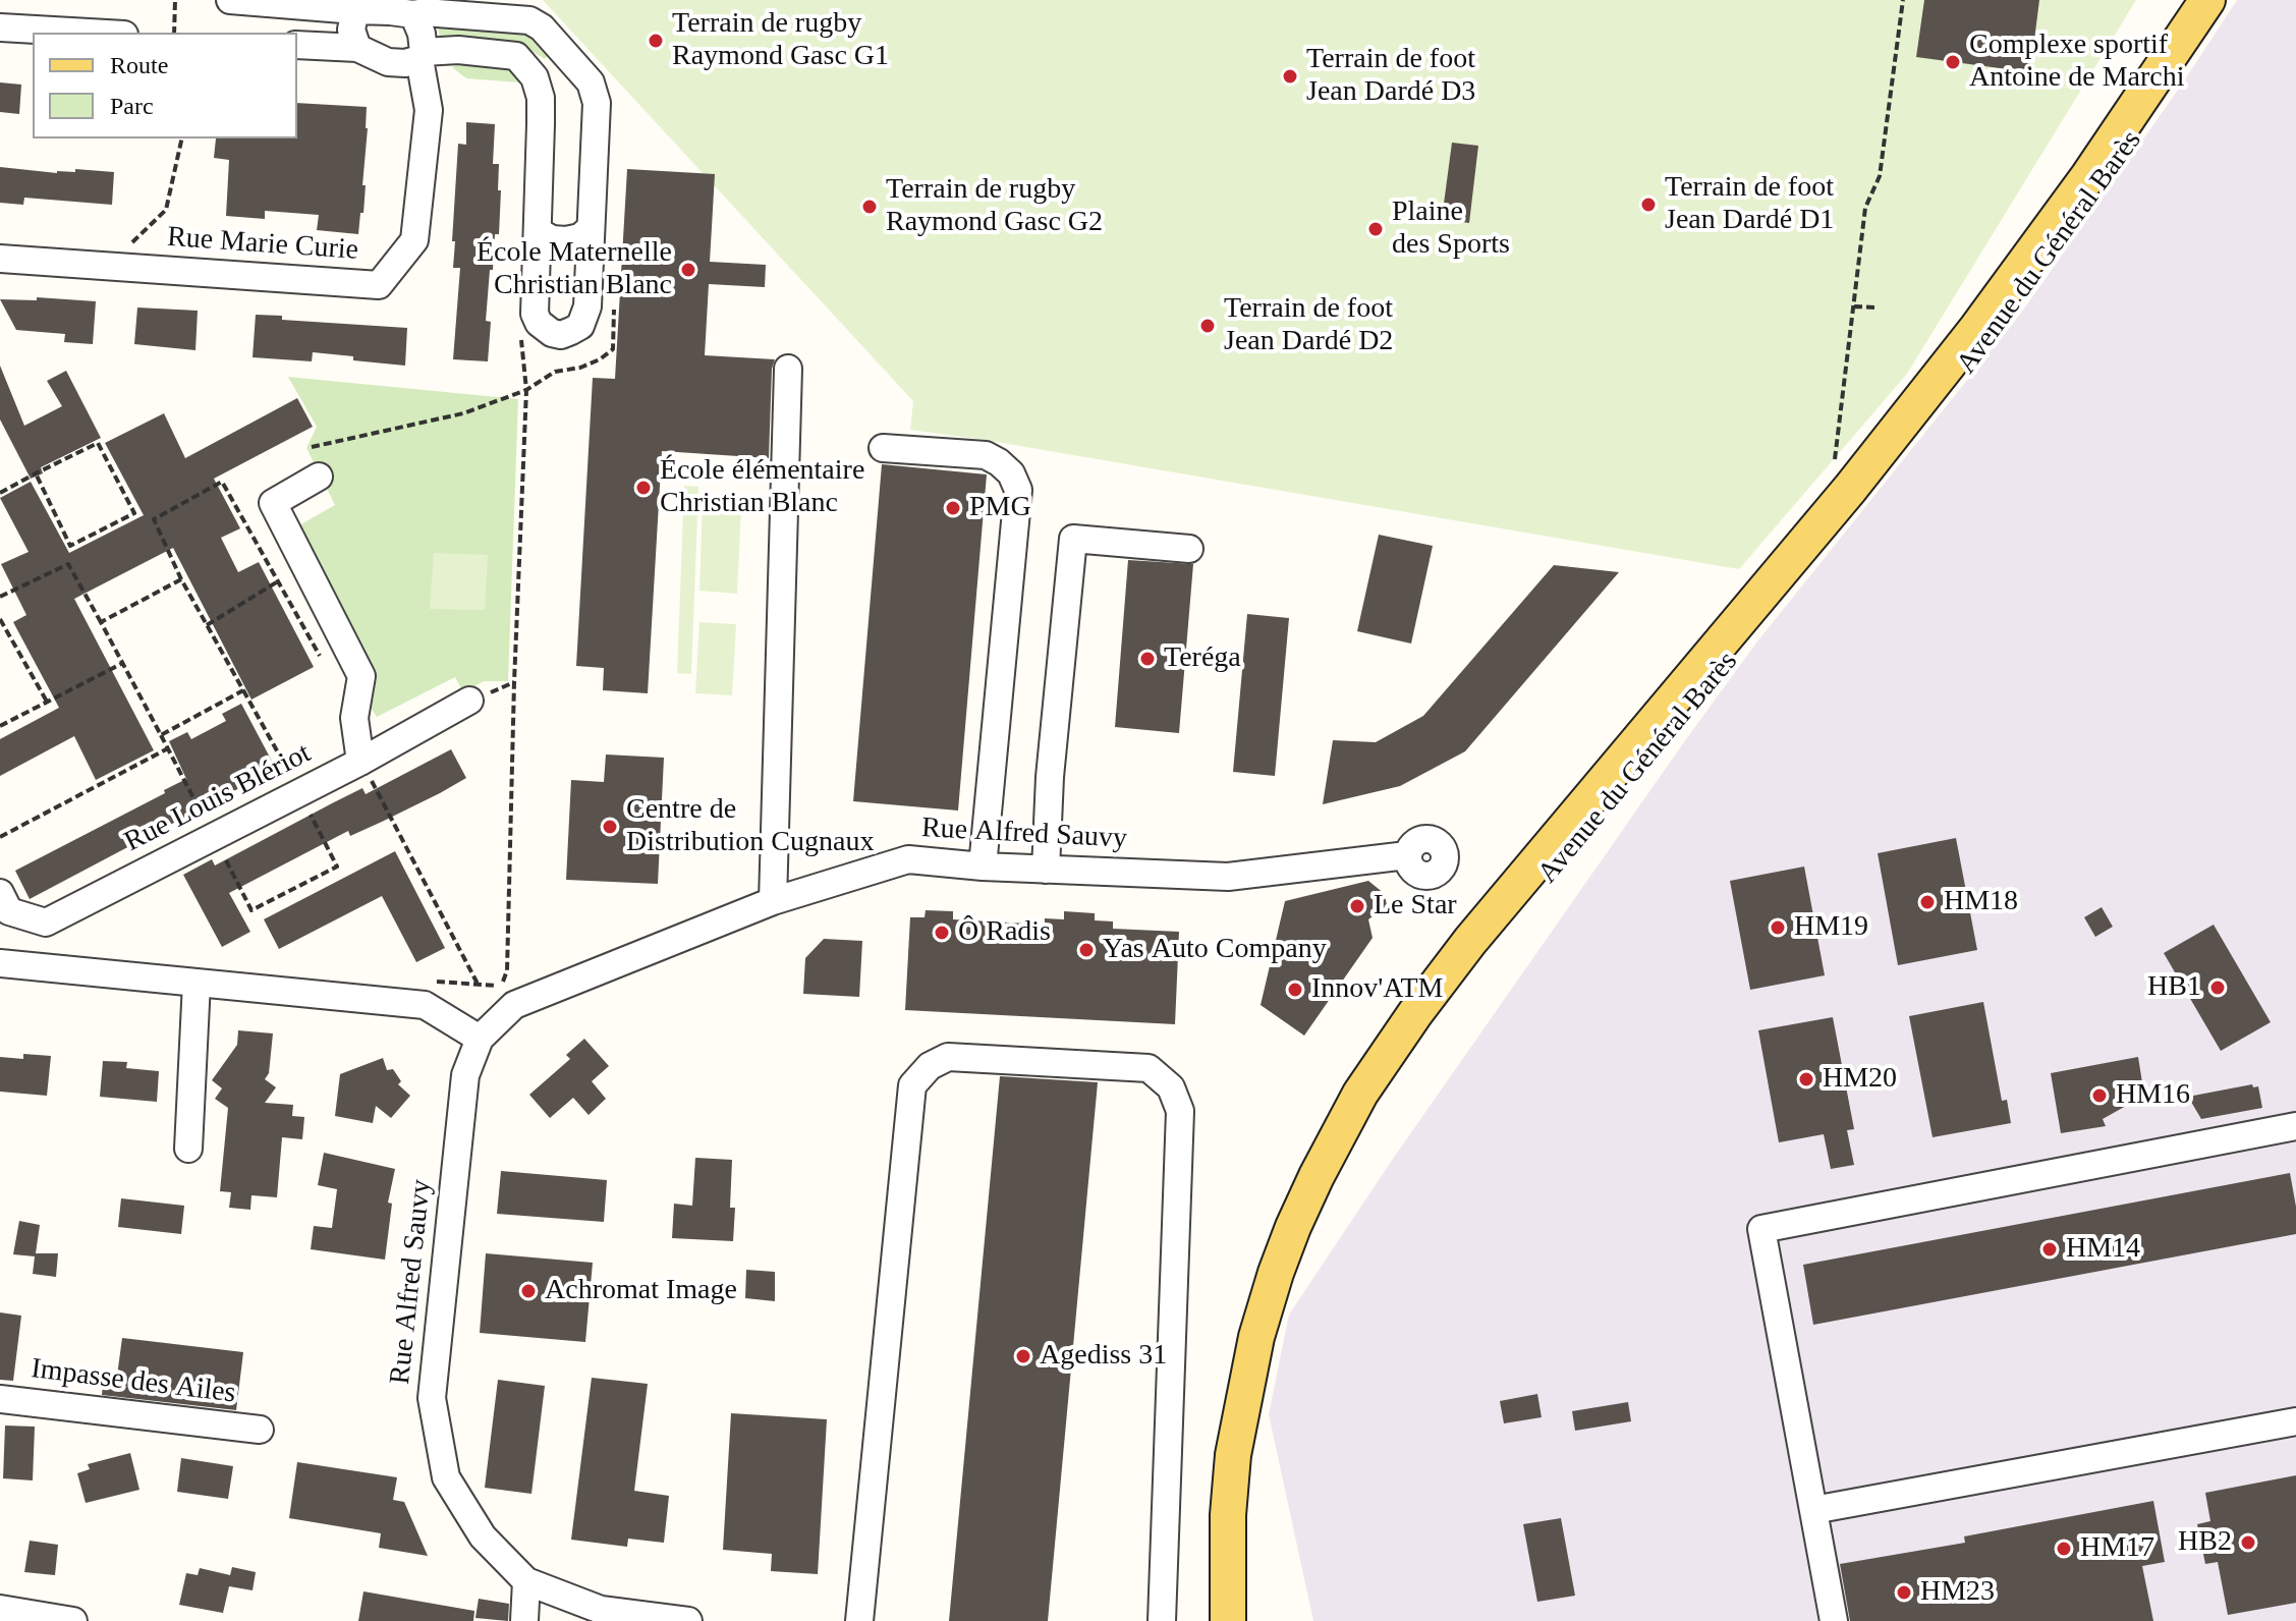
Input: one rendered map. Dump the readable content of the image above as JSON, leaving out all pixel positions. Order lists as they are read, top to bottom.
{
  "streets": {
    "main road": ["Avenue du Général Barès"],
    "street": [
      "Rue Marie Curie",
      "Rue Louis Blériot",
      "Rue Alfred Sauvy",
      "Impasse des Ailes"
    ]
  },
  "places": [
    "Terrain de rugby Raymond Gasc G1",
    "Complexe sportif Antoine de Marchi",
    "Terrain de foot Jean Dardé D3",
    "Terrain de foot Jean Dardé D1",
    "Terrain de rugby Raymond Gasc G2",
    "Plaine des Sports",
    "École Maternelle Christian Blanc",
    "Terrain de foot Jean Dardé D2",
    "École élémentaire Christian Blanc",
    "PMG",
    "Teréga",
    "Centre de Distribution Cugnaux",
    "HM18",
    "Le Star",
    "HM19",
    "Ô Radis",
    "Yas Auto Company",
    "HB1",
    "Innov'ATM",
    "HM20",
    "HM16",
    "HM14",
    "Achromat Image",
    "Agediss 31",
    "HB2",
    "HM17",
    "HM23"
  ],
  "legend": ["Route", "Parc"]
}
